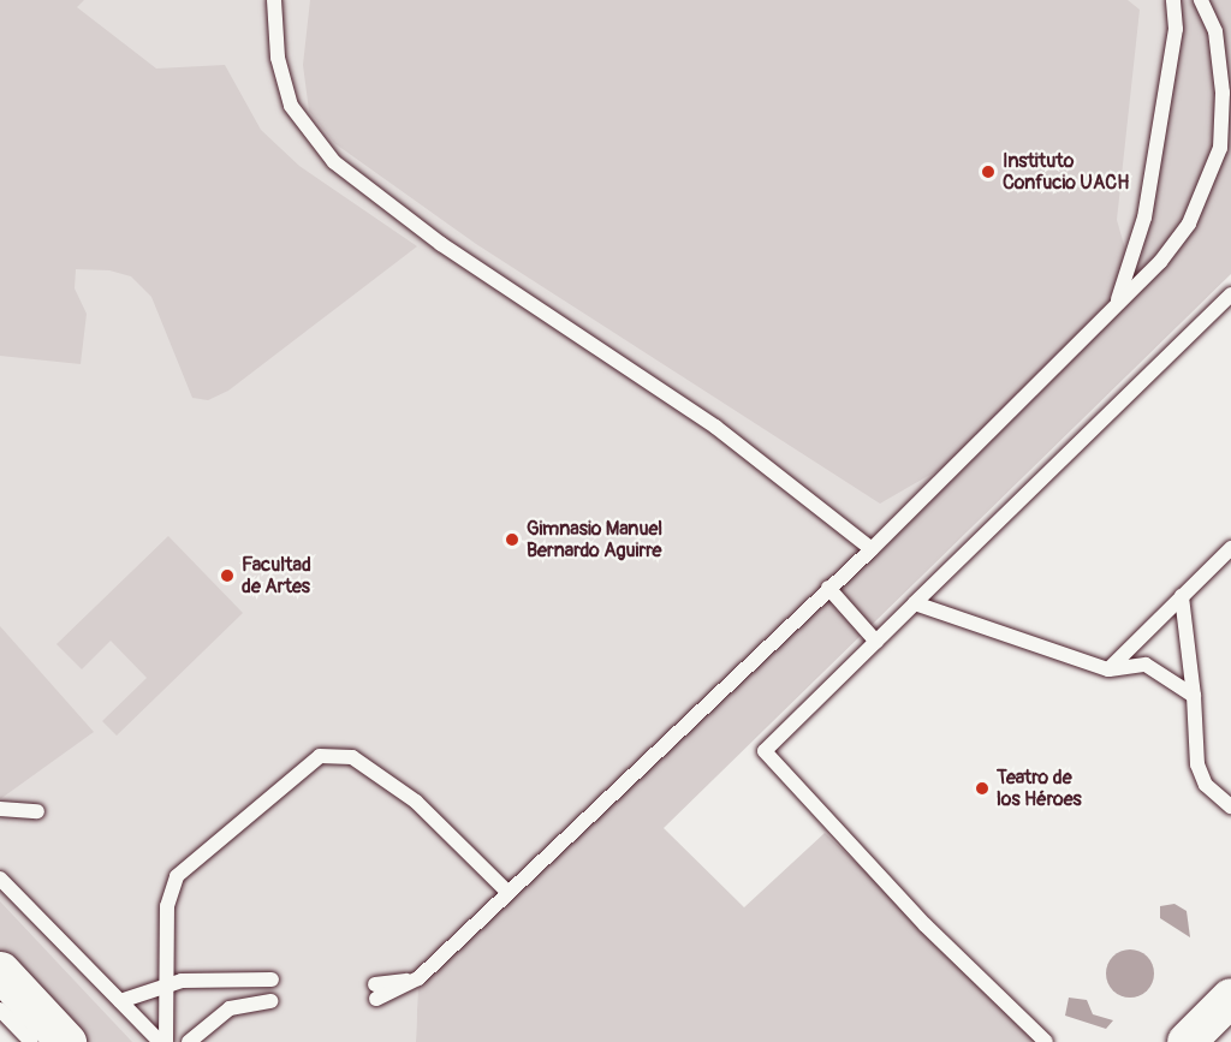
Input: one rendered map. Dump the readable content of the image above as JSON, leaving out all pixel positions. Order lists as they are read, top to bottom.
{
  "places": [
    "Instituto Confucio UACH",
    "Gimnasio Manuel Bernardo Aguirre",
    "Facultad de Artes",
    "Teatro de los Héroes"
  ]
}
